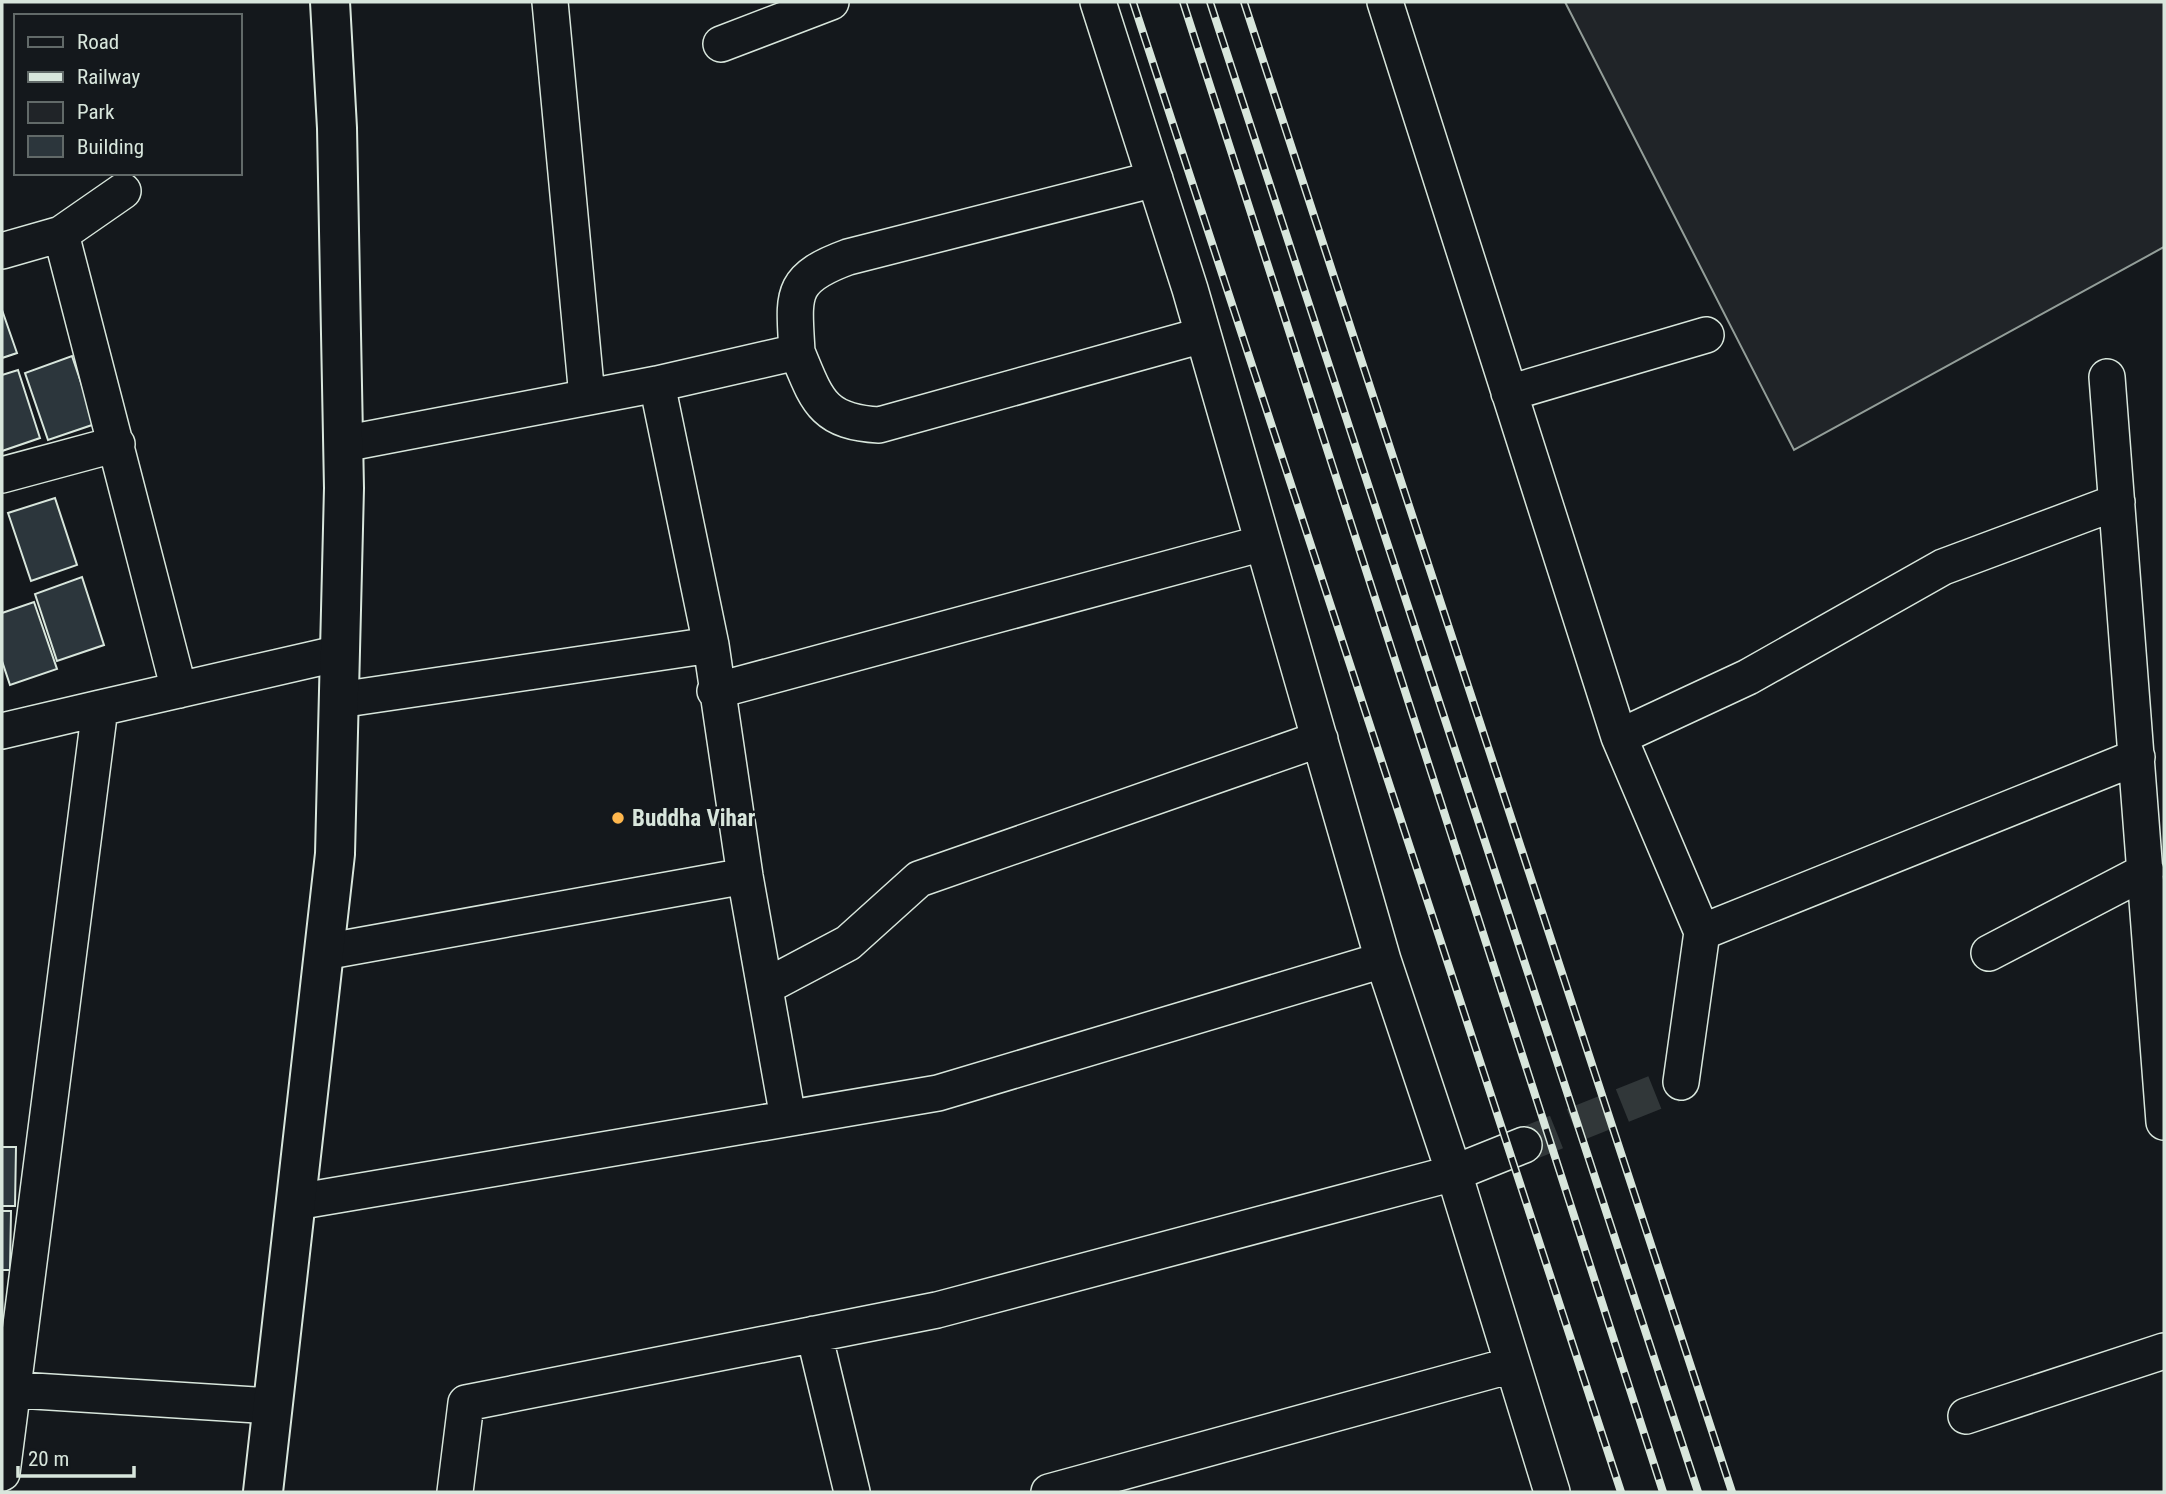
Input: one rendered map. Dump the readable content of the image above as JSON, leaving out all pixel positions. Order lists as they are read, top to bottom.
{
  "places": ["Buddha Vihar"],
  "legend": [
    "Road",
    "Railway",
    "Park",
    "Building"
  ],
  "scale_bar": "20 m"
}
